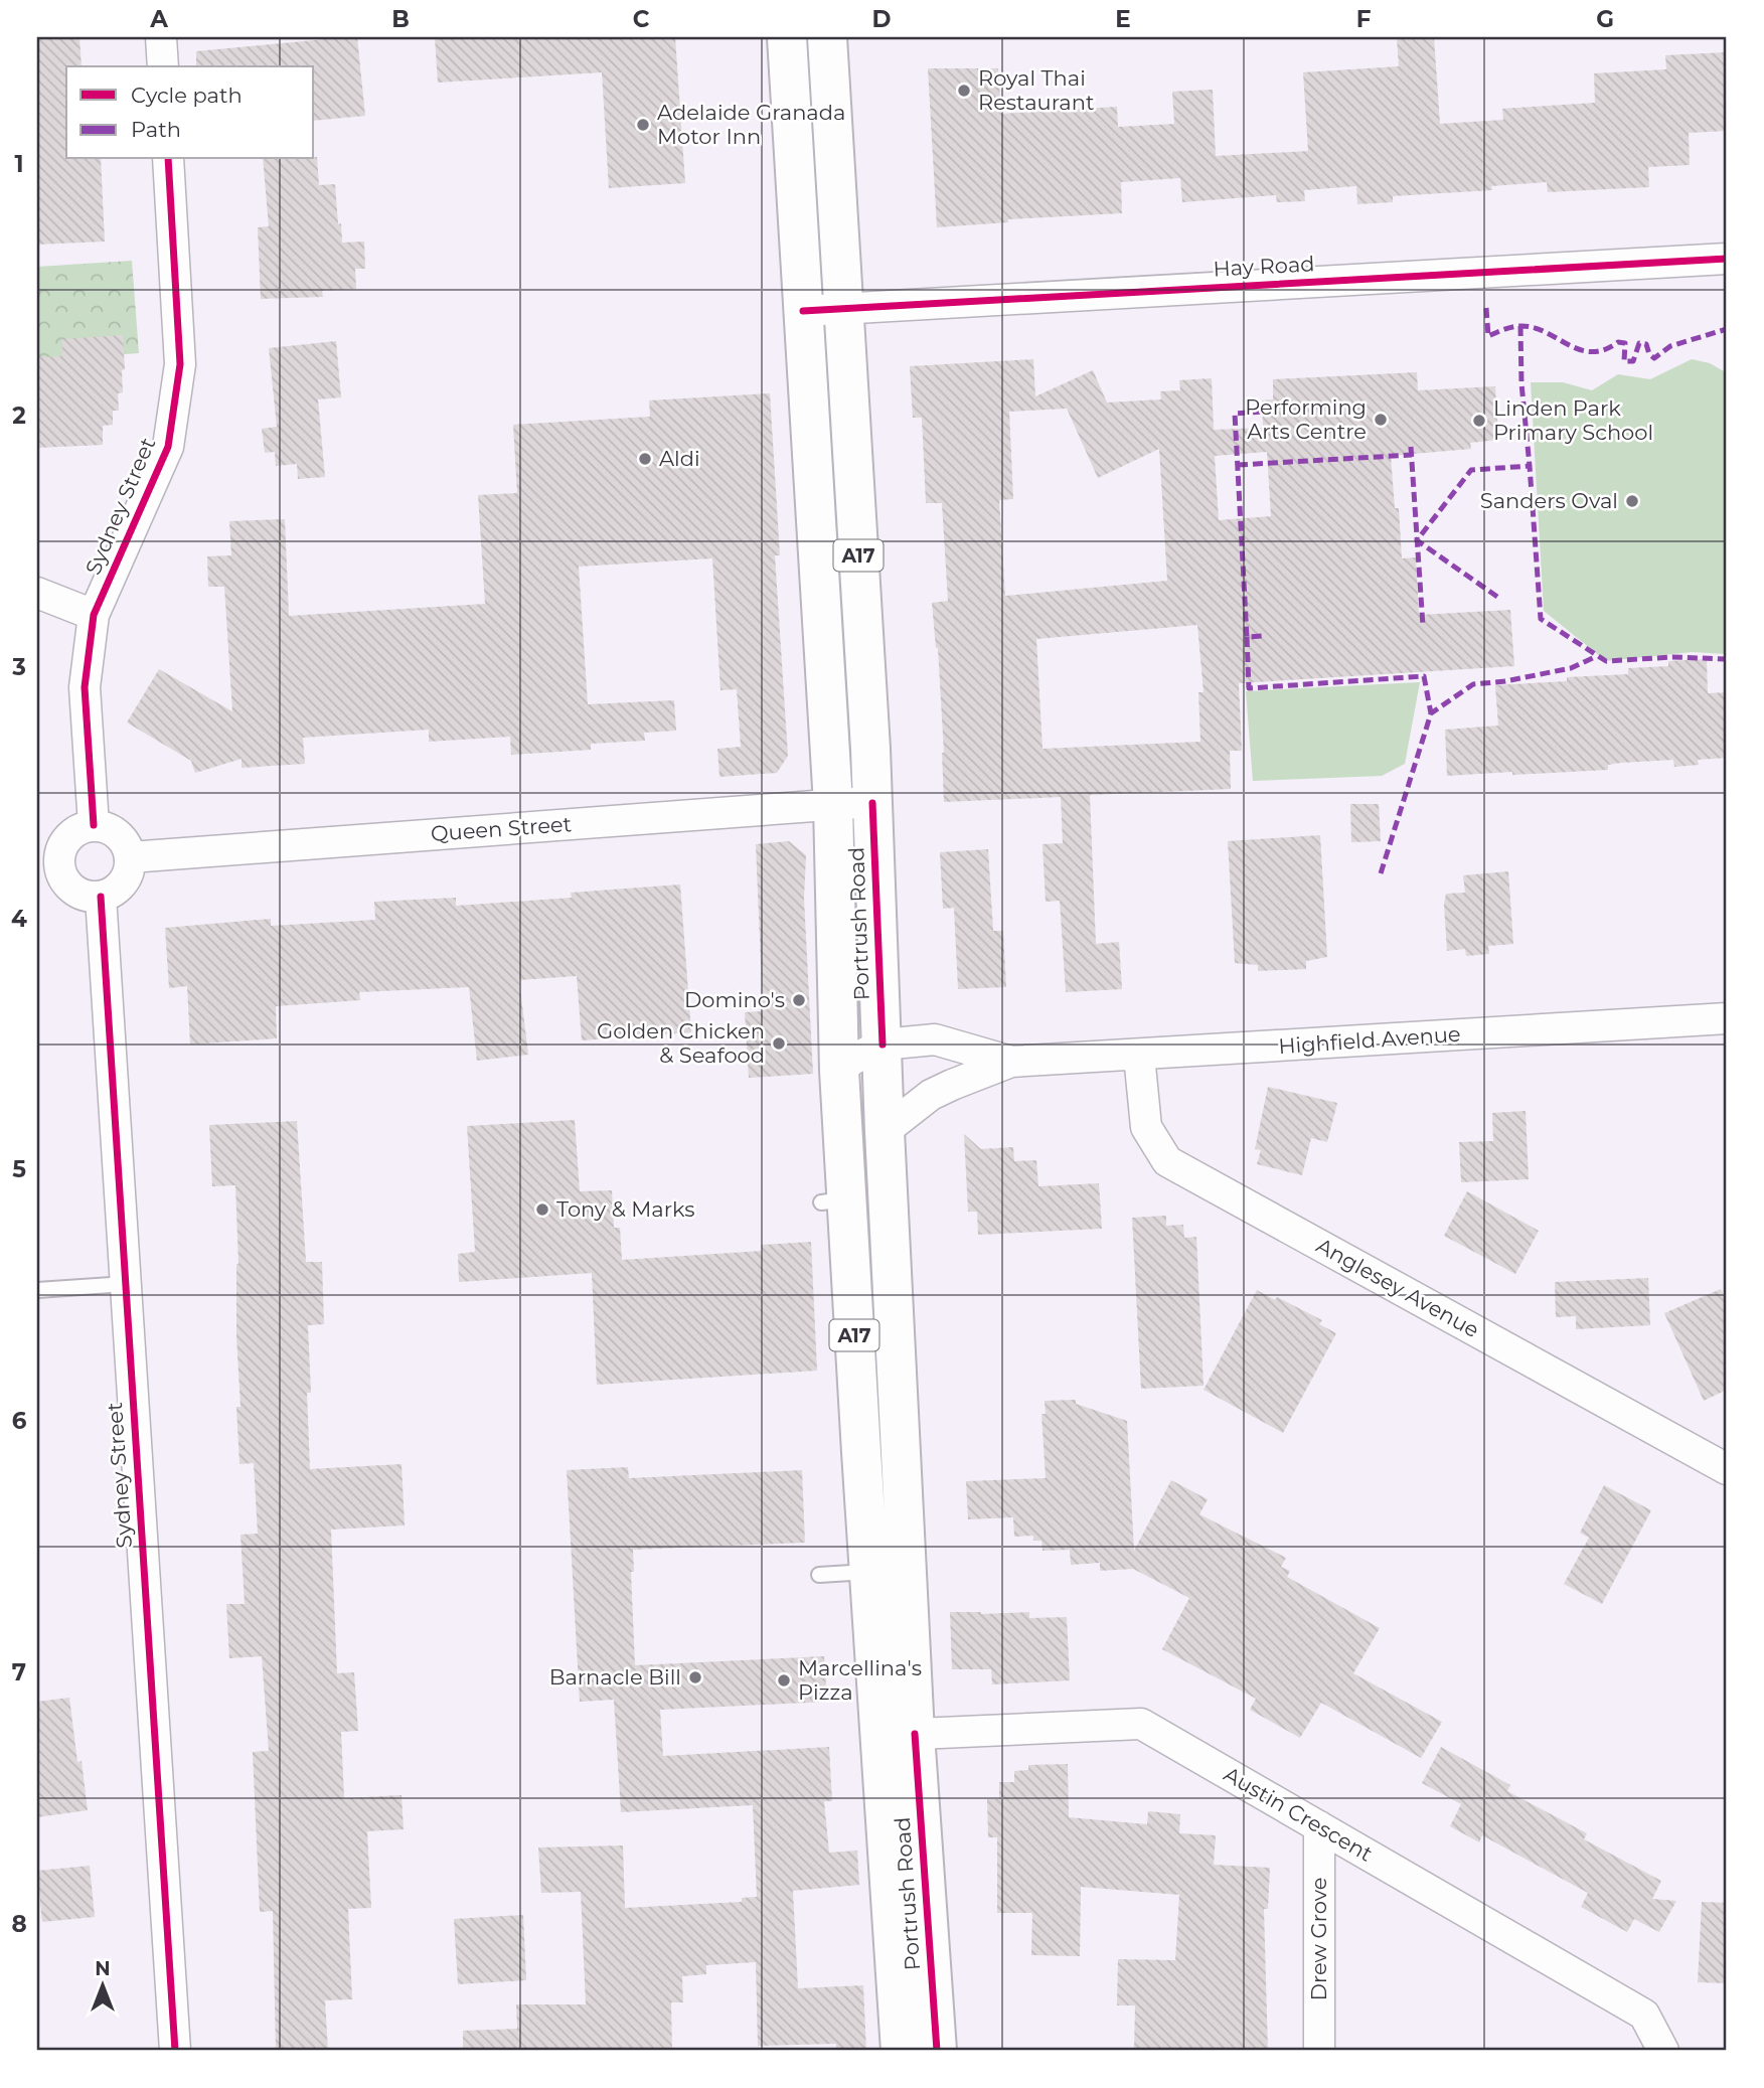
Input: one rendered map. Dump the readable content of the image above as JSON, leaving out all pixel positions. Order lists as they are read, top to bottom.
{
  "streets": {
    "highway": ["A17", "Portrush Road"],
    "street": [
      "Hay Road",
      "Sydney Street",
      "Queen Street",
      "Highfield Avenue",
      "Anglesey Avenue",
      "Austin Crescent",
      "Drew Grove"
    ]
  },
  "crossings": [
    ["Hay Road", "Portrush Road"],
    ["Sydney Street", "Queen Street"],
    ["Queen Street", "Portrush Road"],
    ["Portrush Road", "Highfield Avenue"],
    ["Portrush Road", "Austin Crescent"],
    ["Highfield Avenue", "Anglesey Avenue"],
    ["Austin Crescent", "Drew Grove"]
  ],
  "places": [
    "Royal Thai Restaurant",
    "Adelaide Granada Motor Inn",
    "Performing Arts Centre",
    "Linden Park Primary School",
    "Aldi",
    "Sanders Oval",
    "Domino's",
    "Golden Chicken & Seafood",
    "Tony & Marks",
    "Barnacle Bill",
    "Marcellina's Pizza"
  ],
  "legend": ["Cycle path", "Path"],
  "north": "top",
  "grid": {
    "columns": [
      "A",
      "B",
      "C",
      "D",
      "E",
      "F",
      "G"
    ],
    "rows": [
      "1",
      "2",
      "3",
      "4",
      "5",
      "6",
      "7",
      "8"
    ]
  }
}
